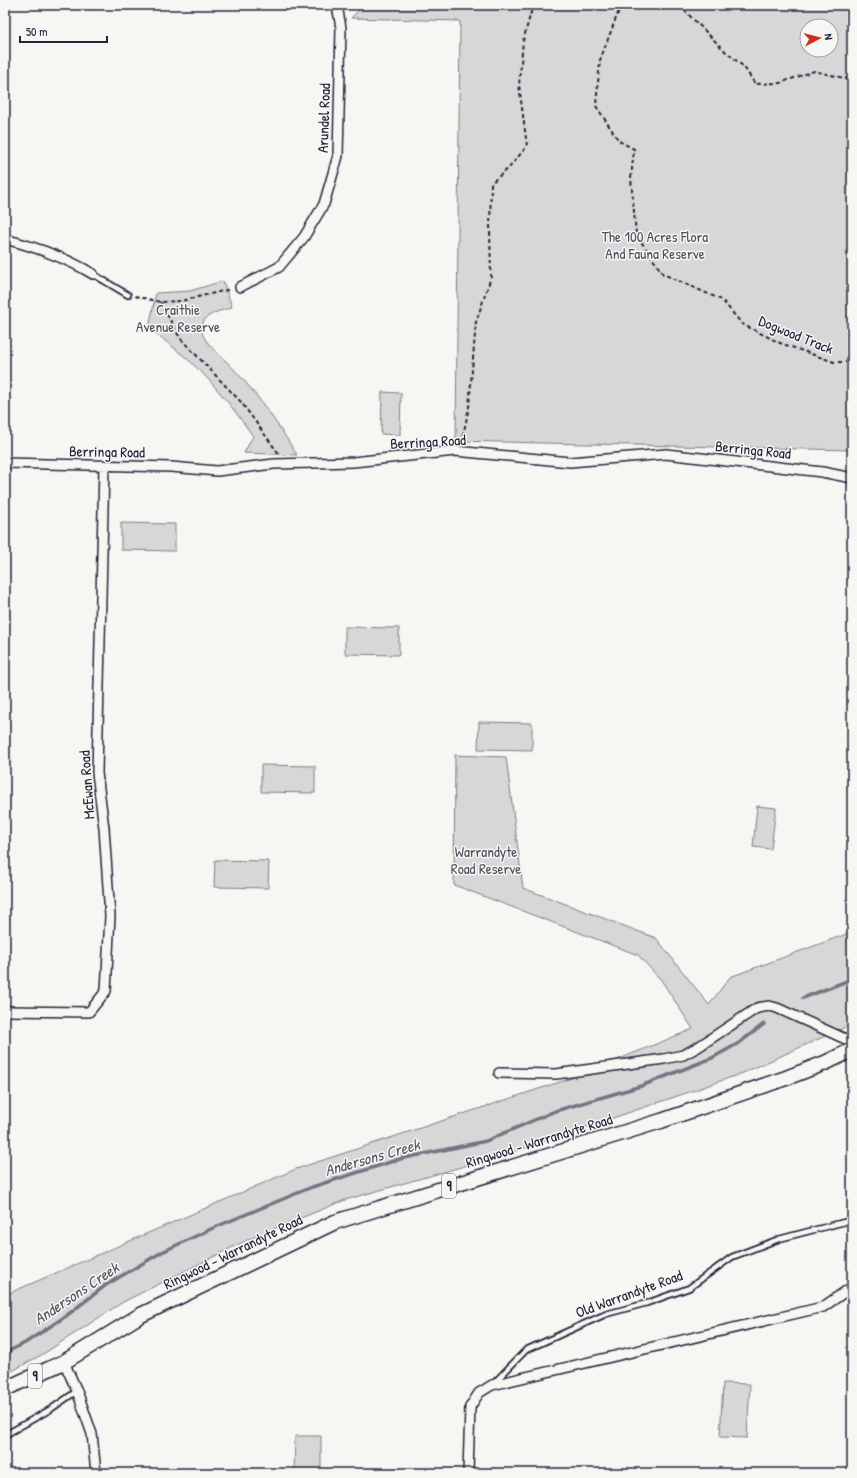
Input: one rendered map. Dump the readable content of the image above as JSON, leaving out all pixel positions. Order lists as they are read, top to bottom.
{
  "streets": {
    "main road": ["Ringwood - Warrandyte Road", "9"],
    "street": [
      "Arundel Road",
      "Berringa Road",
      "McEwan Road",
      "Old Warrandyte Road"
    ],
    "path": ["Dogwood Track"]
  },
  "crossings": [
    ["Berringa Road", "McEwan Road"]
  ],
  "water": ["Andersons Creek"],
  "parks": ["The 100 Acres Flora And Fauna Reserve", "Craithie Avenue Reserve", "Warrandyte Road Reserve"],
  "scale_bar": "50 m",
  "north": "right"
}
